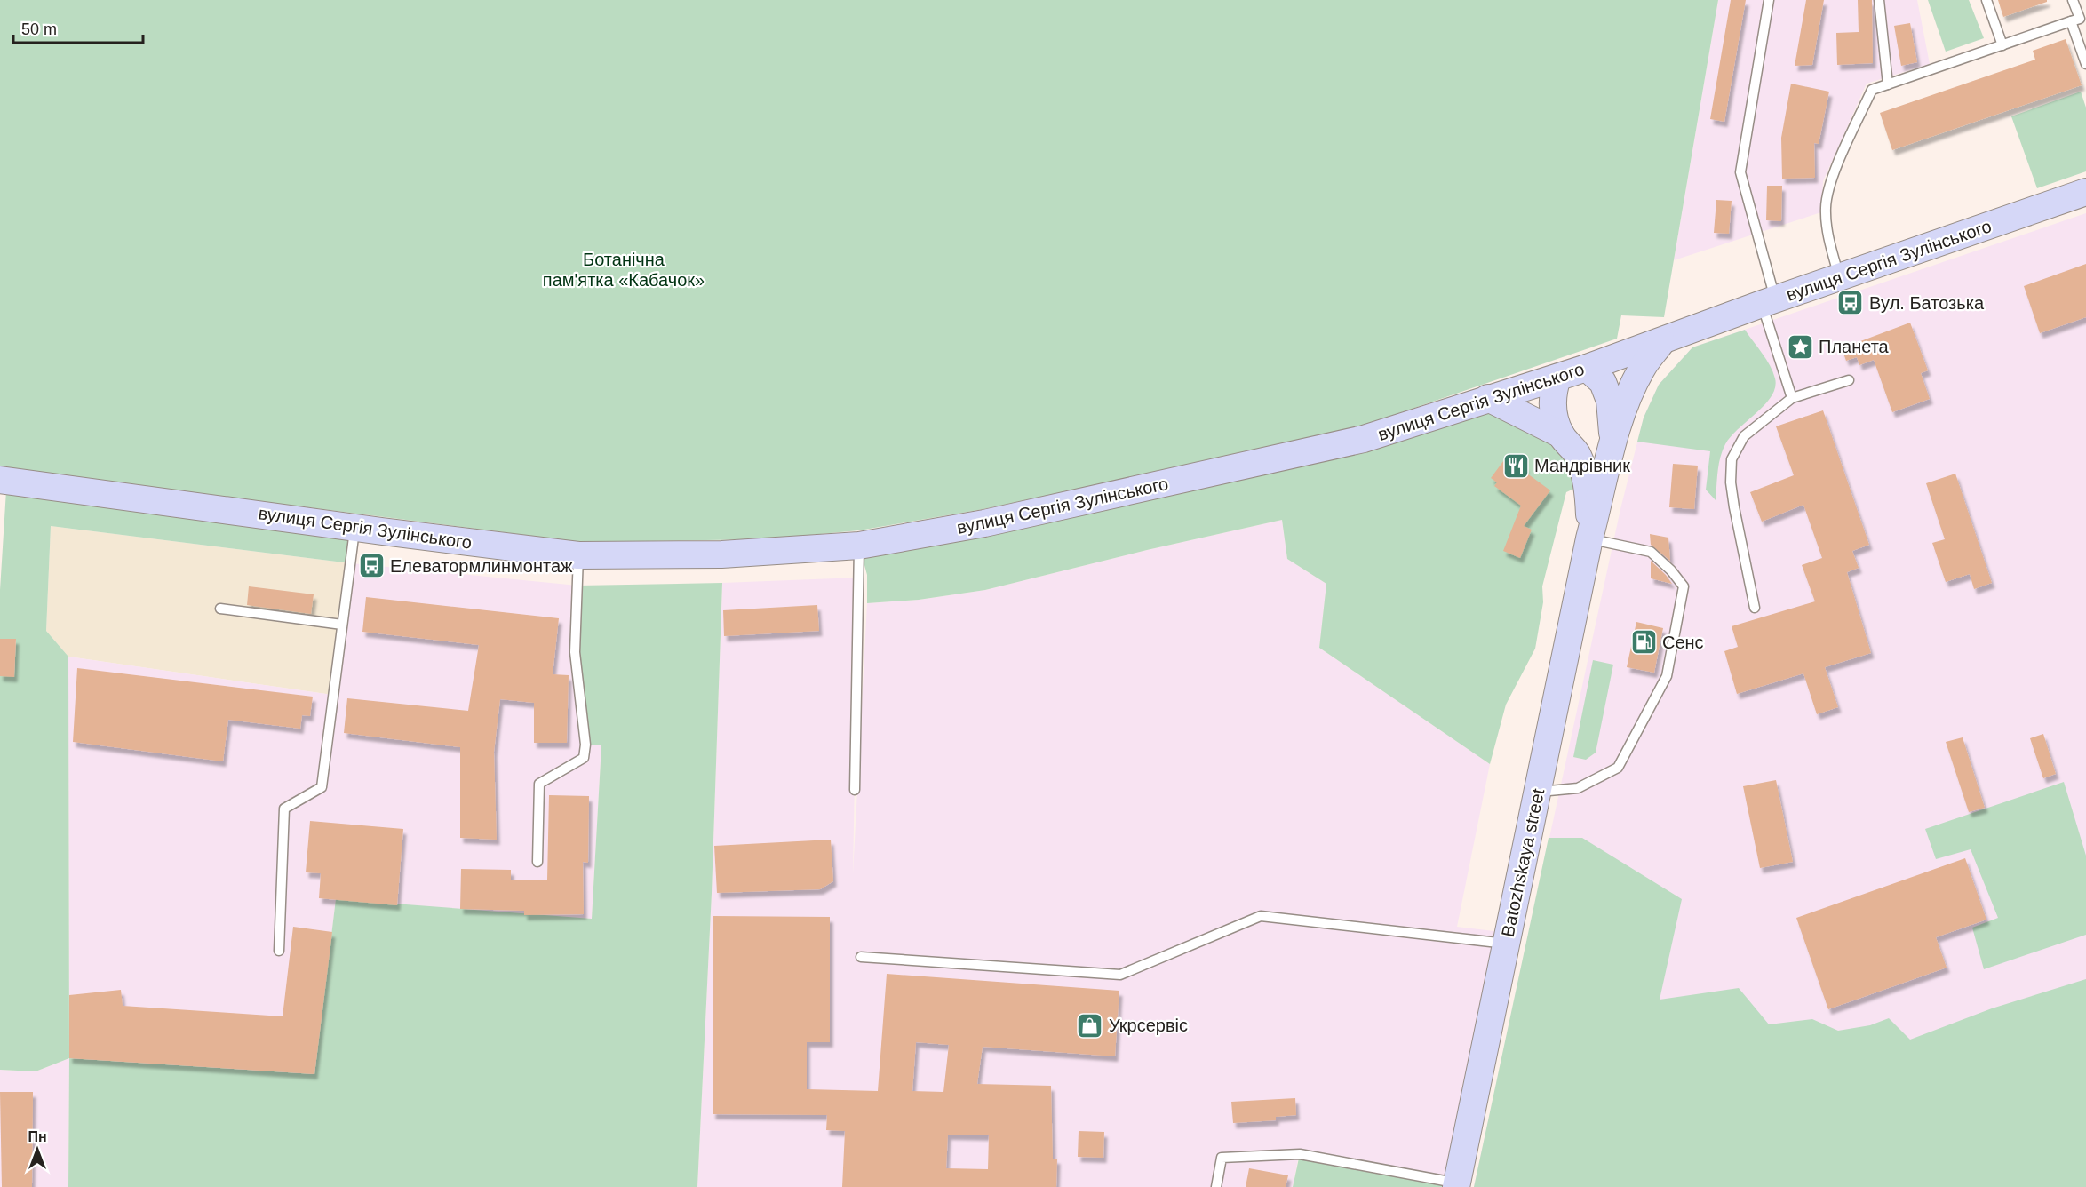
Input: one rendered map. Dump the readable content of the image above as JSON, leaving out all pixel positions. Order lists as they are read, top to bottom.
{
  "streets": {
    "street": ["вулиця Сергія Зулінського", "Batozhskaya street"]
  },
  "crossings": [
    ["вулиця Сергія Зулінського", "Batozhskaya street"]
  ],
  "parks": ["Ботанічна пам'ятка «Кабачок»"],
  "places": {
    "bus stop": ["Вул. Батозька", "Елеватормлинмонтаж"],
    "place": ["Планета"],
    "restaurant": ["Мандрівник"],
    "fuel station": ["Сенс"],
    "shop": ["Укрсервіс"]
  },
  "scale_bar": "50 m",
  "north": "top"
}
